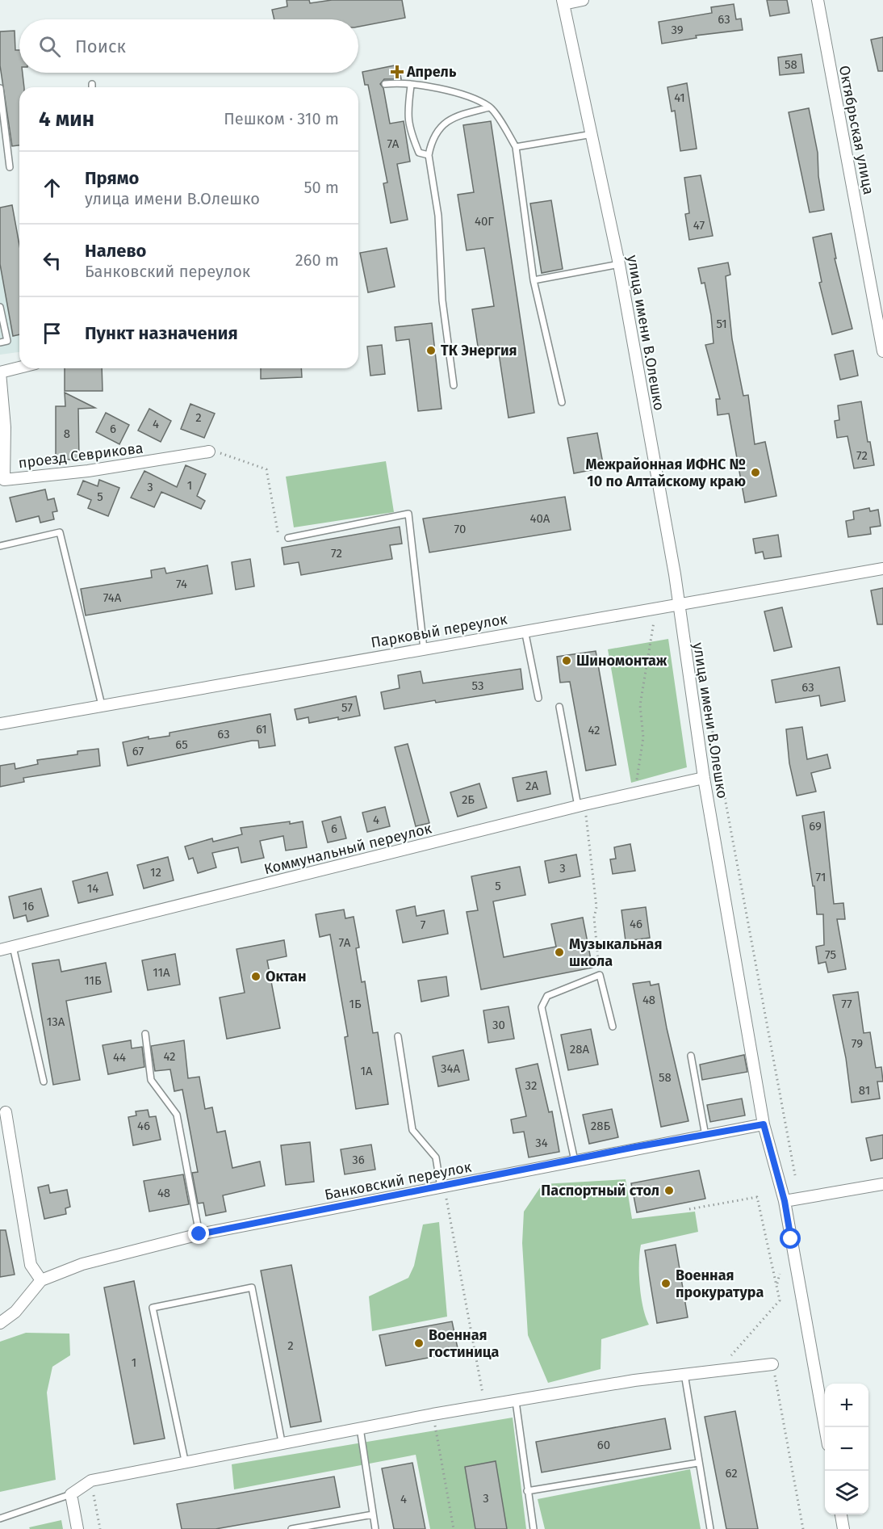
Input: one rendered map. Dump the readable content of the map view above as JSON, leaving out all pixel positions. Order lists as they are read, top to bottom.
{
  "streets": {
    "street": [
      "Октябрьская улица",
      "улица имени В.Олешко",
      "проезд Севрикова",
      "Парковый переулок",
      "Коммунальный переулок",
      "Банковский переулок"
    ]
  },
  "crossings": [
    ["улица имени В.Олешко", "Парковый переулок"],
    ["улица имени В.Олешко", "Коммунальный переулок"],
    ["улица имени В.Олешко", "Банковский переулок"]
  ],
  "places": {
    "health": ["Апрель"],
    "other": [
      "ТК Энергия",
      "Межрайонная ИФНС № 10 по Алтайскому краю",
      "Шиномонтаж",
      "Музыкальная школа",
      "Октан",
      "Паспортный стол",
      "Военная прокуратура",
      "Военная гостиница"
    ]
  },
  "house_numbers": [
    "63",
    "39",
    "58",
    "41",
    "7А",
    "40Г",
    "47",
    "51",
    "2",
    "4",
    "6",
    "8",
    "72",
    "1",
    "3",
    "5",
    "40А",
    "70",
    "72",
    "74",
    "74А",
    "53",
    "63",
    "57",
    "61",
    "42",
    "63",
    "65",
    "67",
    "2А",
    "2Б",
    "4",
    "69",
    "6",
    "3",
    "12",
    "71",
    "5",
    "14",
    "16",
    "46",
    "7",
    "7А",
    "75",
    "11А",
    "11Б",
    "48",
    "1Б",
    "77",
    "13А",
    "30",
    "79",
    "28А",
    "42",
    "44",
    "34А",
    "1А",
    "58",
    "32",
    "81",
    "46",
    "28Б",
    "34",
    "36",
    "48",
    "2",
    "1",
    "60",
    "62",
    "3",
    "4"
  ],
  "page": {
    "search": "Поиск",
    "heading": ["4 мин", "Пешком · 310 m"],
    "list": [
      ["Прямо", "улица имени В.Олешко", "50 m"],
      ["Налево", "Банковский переулок", "260 m"],
      "Пункт назначения"
    ],
    "map_buttons": ["+", "−"]
  }
}
